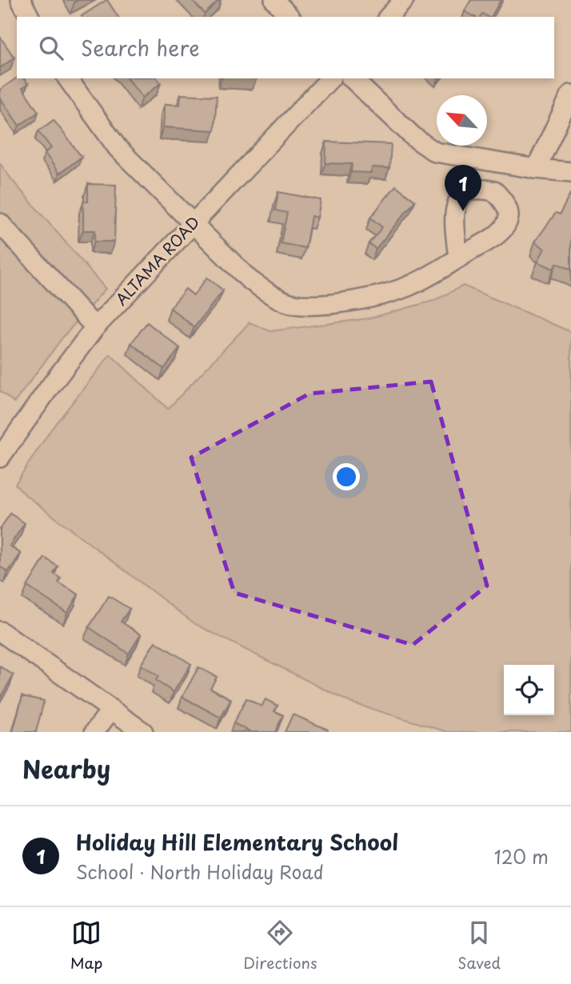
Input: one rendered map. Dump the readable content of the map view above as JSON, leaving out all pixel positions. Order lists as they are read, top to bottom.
{
  "streets": {
    "street": ["ALTAMA ROAD"]
  },
  "north": "top left",
  "page": {
    "search": "Search here",
    "pins": "1",
    "heading": "Nearby",
    "list": [
      {
        "mark": "1",
        "name": "Holiday Hill Elementary School",
        "note": "School · North Holiday Road",
        "value": "120 m"
      }
    ],
    "nav": ["Map", "Directions", "Saved"]
  }
}
